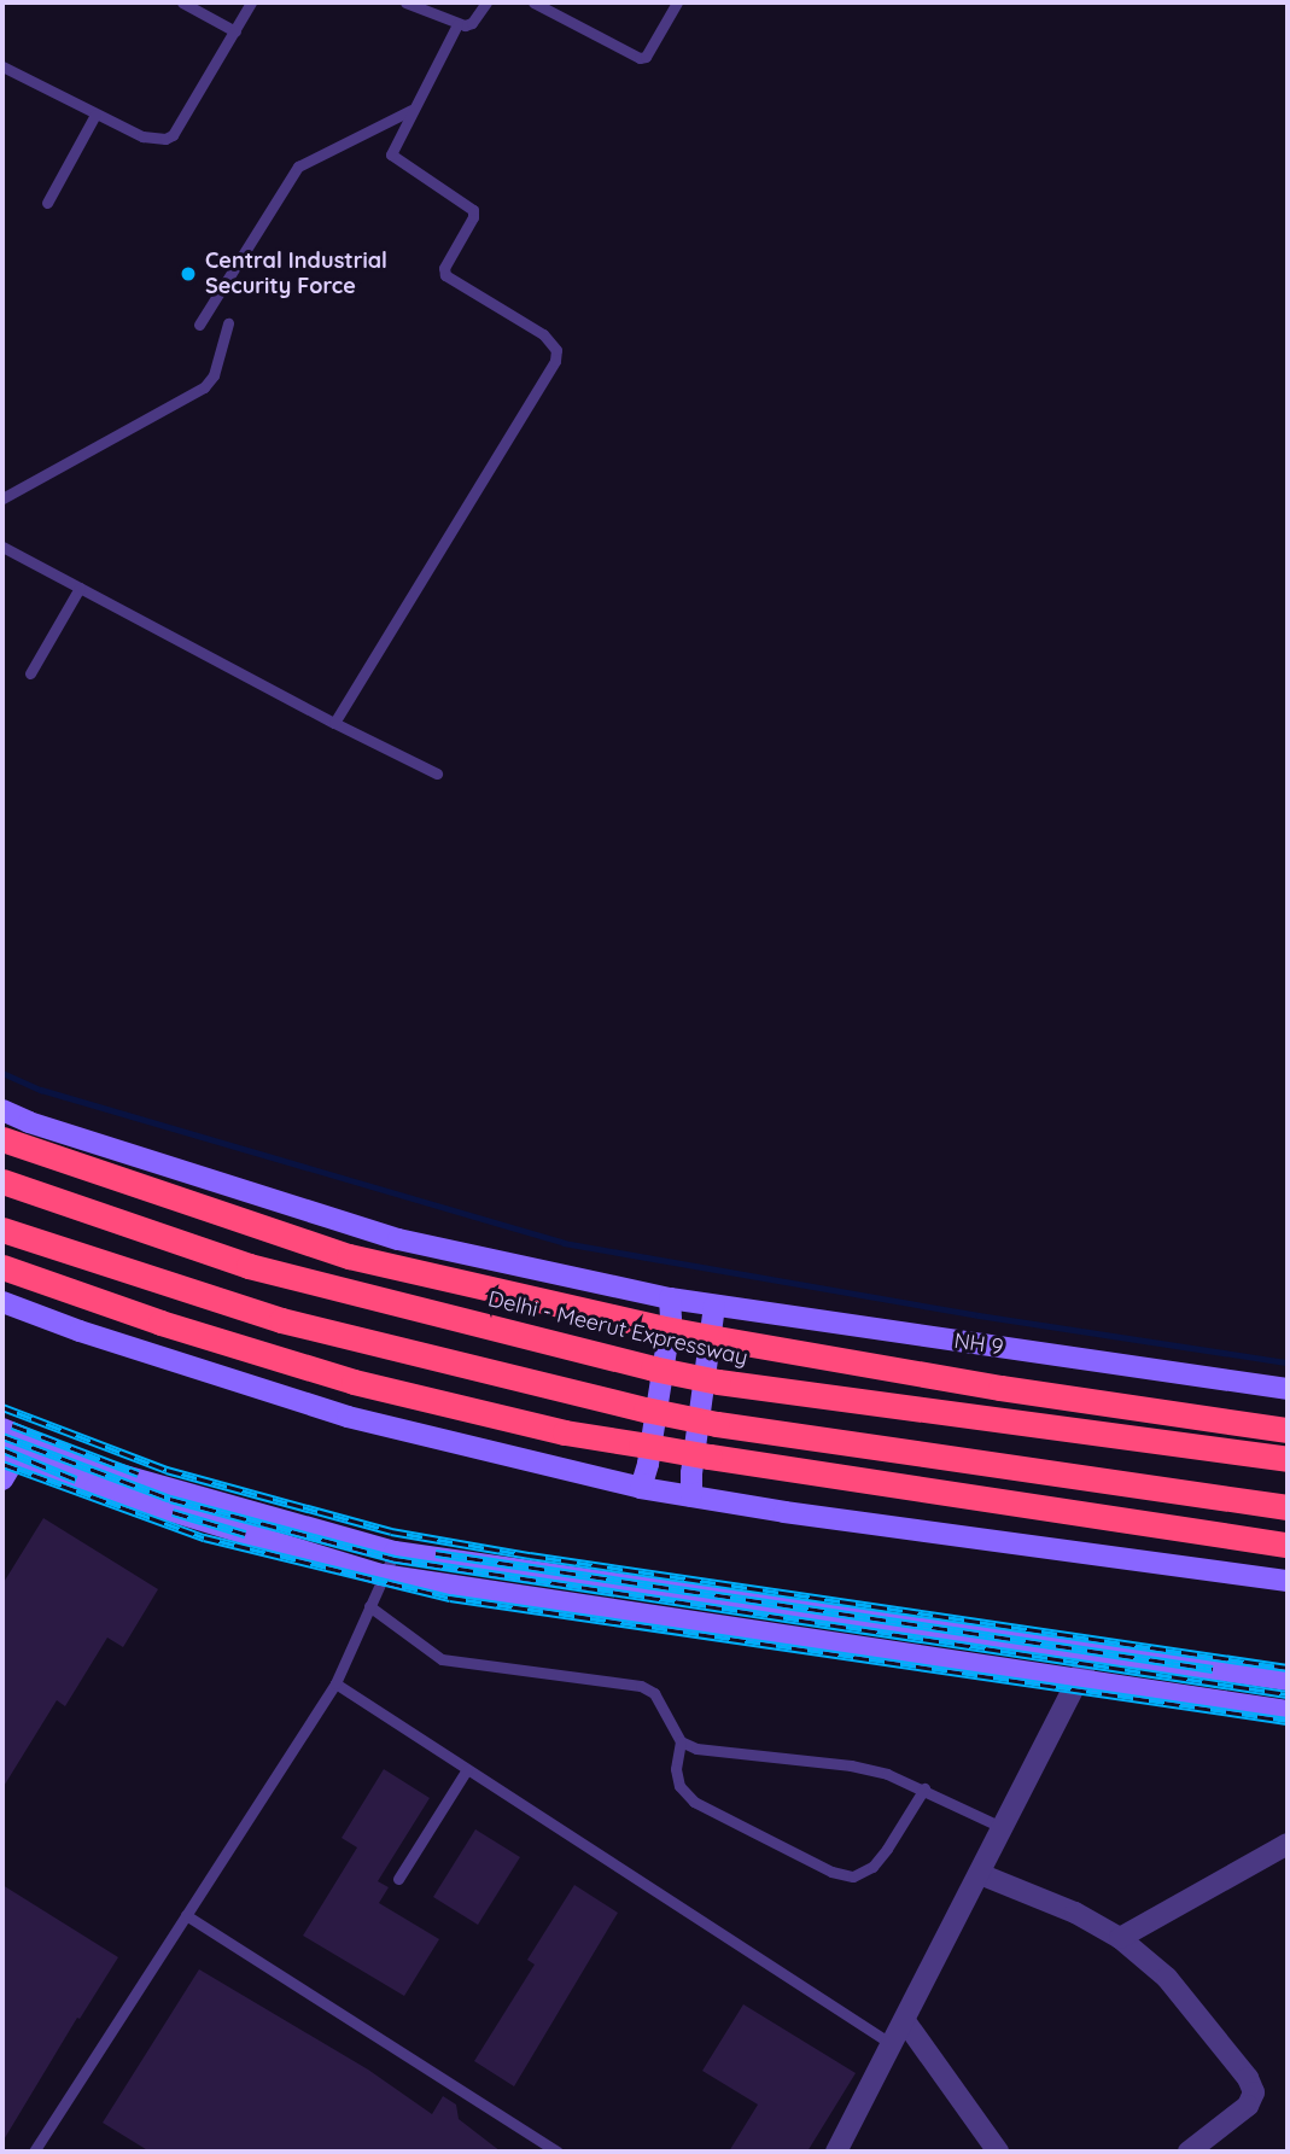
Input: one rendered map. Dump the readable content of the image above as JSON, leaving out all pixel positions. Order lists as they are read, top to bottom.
{
  "streets": {
    "highway": ["Delhi - Meerut Expressway"],
    "street": ["NH 9"]
  },
  "places": ["Central Industrial Security Force"]
}
